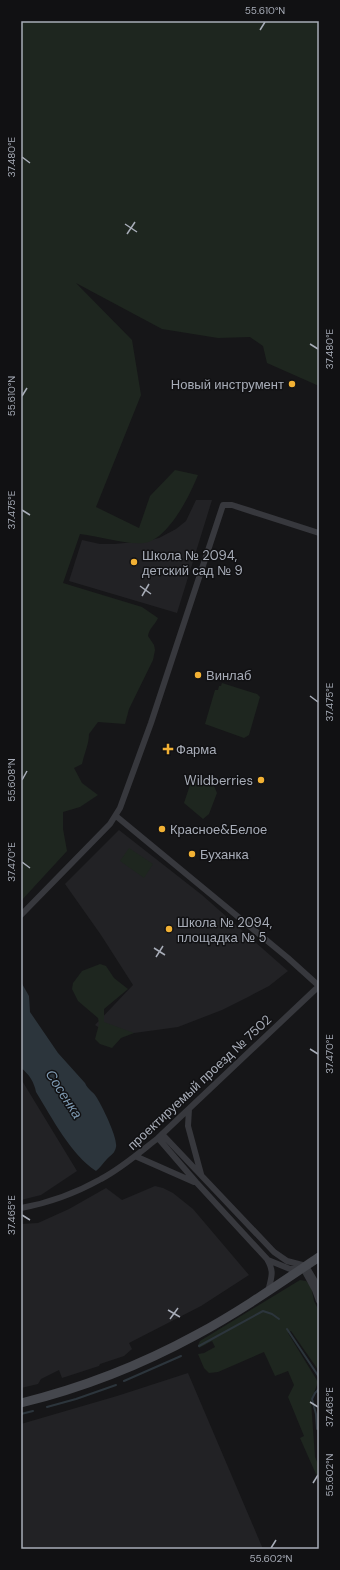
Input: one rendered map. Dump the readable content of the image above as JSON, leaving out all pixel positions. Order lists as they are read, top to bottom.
{
  "streets": {
    "street": ["проектируемый проезд № 7502"]
  },
  "water": ["Сосенка"],
  "places": {
    "other": [
      "Новый инструмент",
      "Школа № 2094, детский сад № 9",
      "Винлаб",
      "Wildberries",
      "Красное&Белое",
      "Буханка",
      "Школа № 2094, площадка № 5"
    ],
    "health": ["Фарма"]
  },
  "coordinates": [
    "55.610°N",
    "37.480°E",
    "37.475°E",
    "55.608°N",
    "37.470°E",
    "37.465°E",
    "55.602°N"
  ]
}
